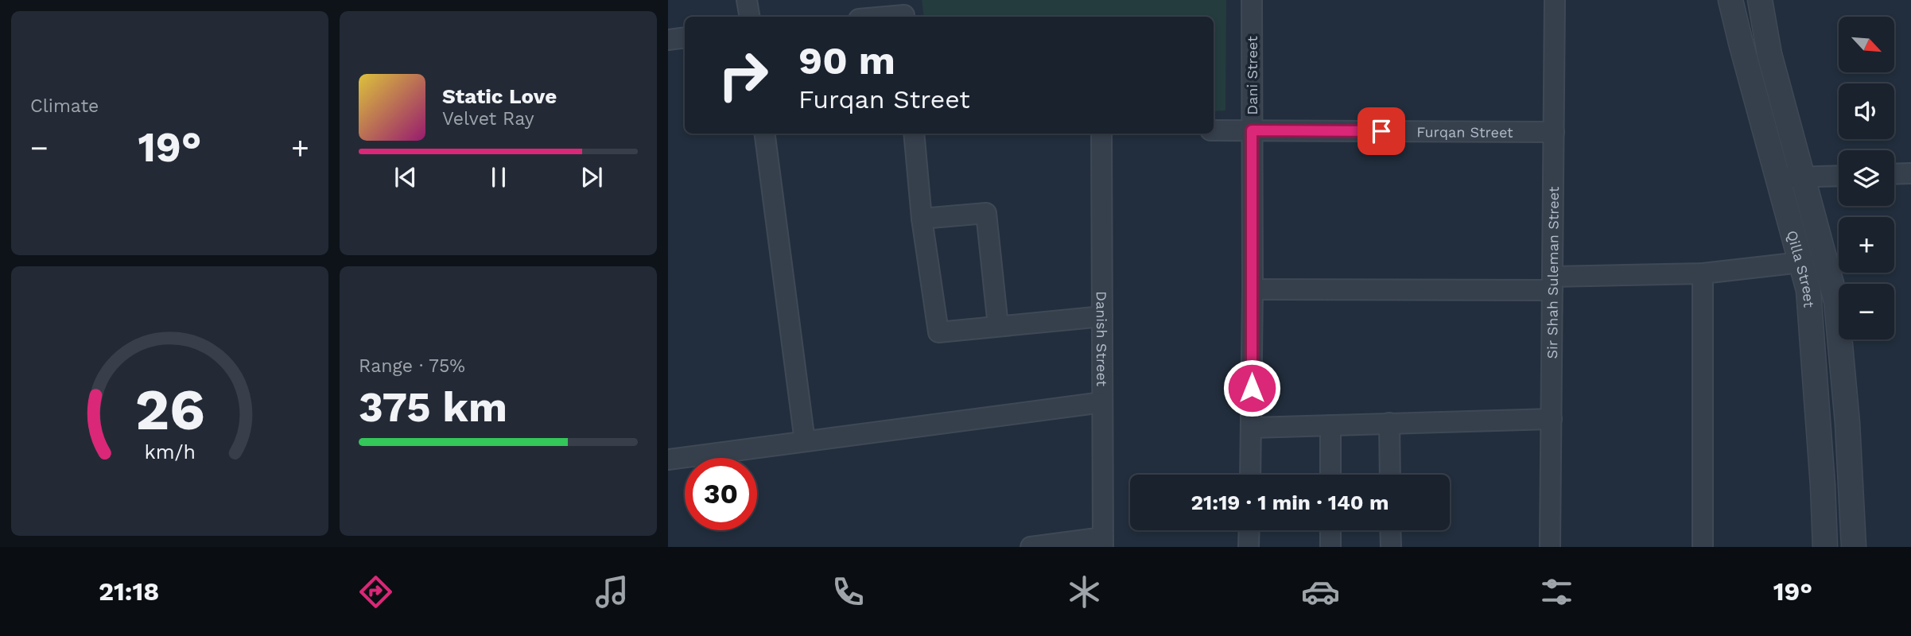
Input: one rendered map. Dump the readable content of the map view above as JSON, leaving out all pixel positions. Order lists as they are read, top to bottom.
{
  "streets": {
    "street": [
      "Dani Street",
      "Furqan Street",
      "Qilla Street",
      "Sir Shah Suleman Street",
      "Danish Street"
    ]
  },
  "crossings": [
    ["Dani Street", "Furqan Street"],
    ["Furqan Street", "Sir Shah Suleman Street"]
  ],
  "north": "bottom right",
  "page": {
    "tile": [
      "Climate",
      ["Range · 75%", "375 km"]
    ],
    "map_buttons": ["+", "−"],
    "turn": ["90 m", "Furqan Street"],
    "song": ["Static Love", "Velvet Ray"],
    "heat": ["−", "19°", "+"],
    "limit": "30",
    "trip": "21:19 · 1 min · 140 m",
    "tabs": ["21:18", "19°"],
    "gauge": ["26", "km/h"]
  }
}
